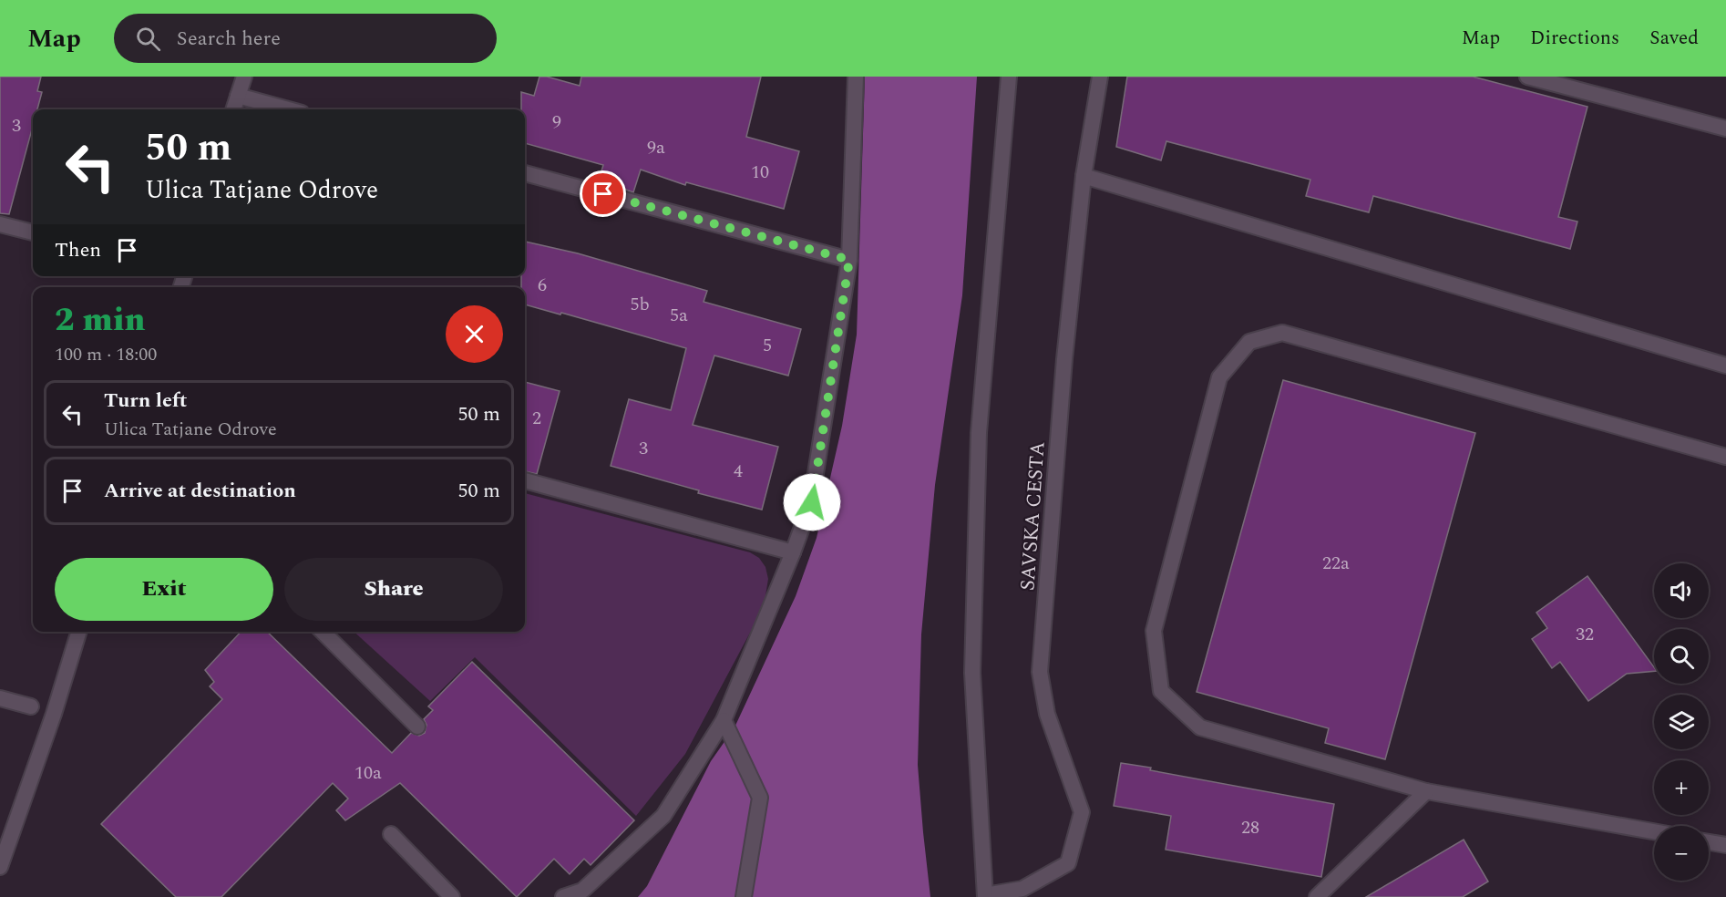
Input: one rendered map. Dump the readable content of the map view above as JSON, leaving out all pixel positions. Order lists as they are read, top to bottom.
{
  "streets": {
    "street": ["SAVSKA CESTA"]
  },
  "house_numbers": [
    "9",
    "3",
    "9a",
    "10",
    "6",
    "5b",
    "5a",
    "5",
    "2",
    "3",
    "4",
    "22a",
    "32",
    "10a",
    "28"
  ],
  "page": {
    "header": "Map",
    "search": "Search here",
    "nav": ["Map", "Directions", "Saved"],
    "turn": ["50 m", "Ulica Tatjane Odrove"],
    "then": "Then",
    "heading": ["2 min", "100 m · 18:00"],
    "list": [
      {
        "name": "Turn left",
        "note": "Ulica Tatjane Odrove",
        "value": "50 m"
      },
      {
        "name": "Arrive at destination",
        "value": "50 m"
      }
    ],
    "buttons": ["Exit", "Share"],
    "map_buttons": ["+", "−"]
  }
}
